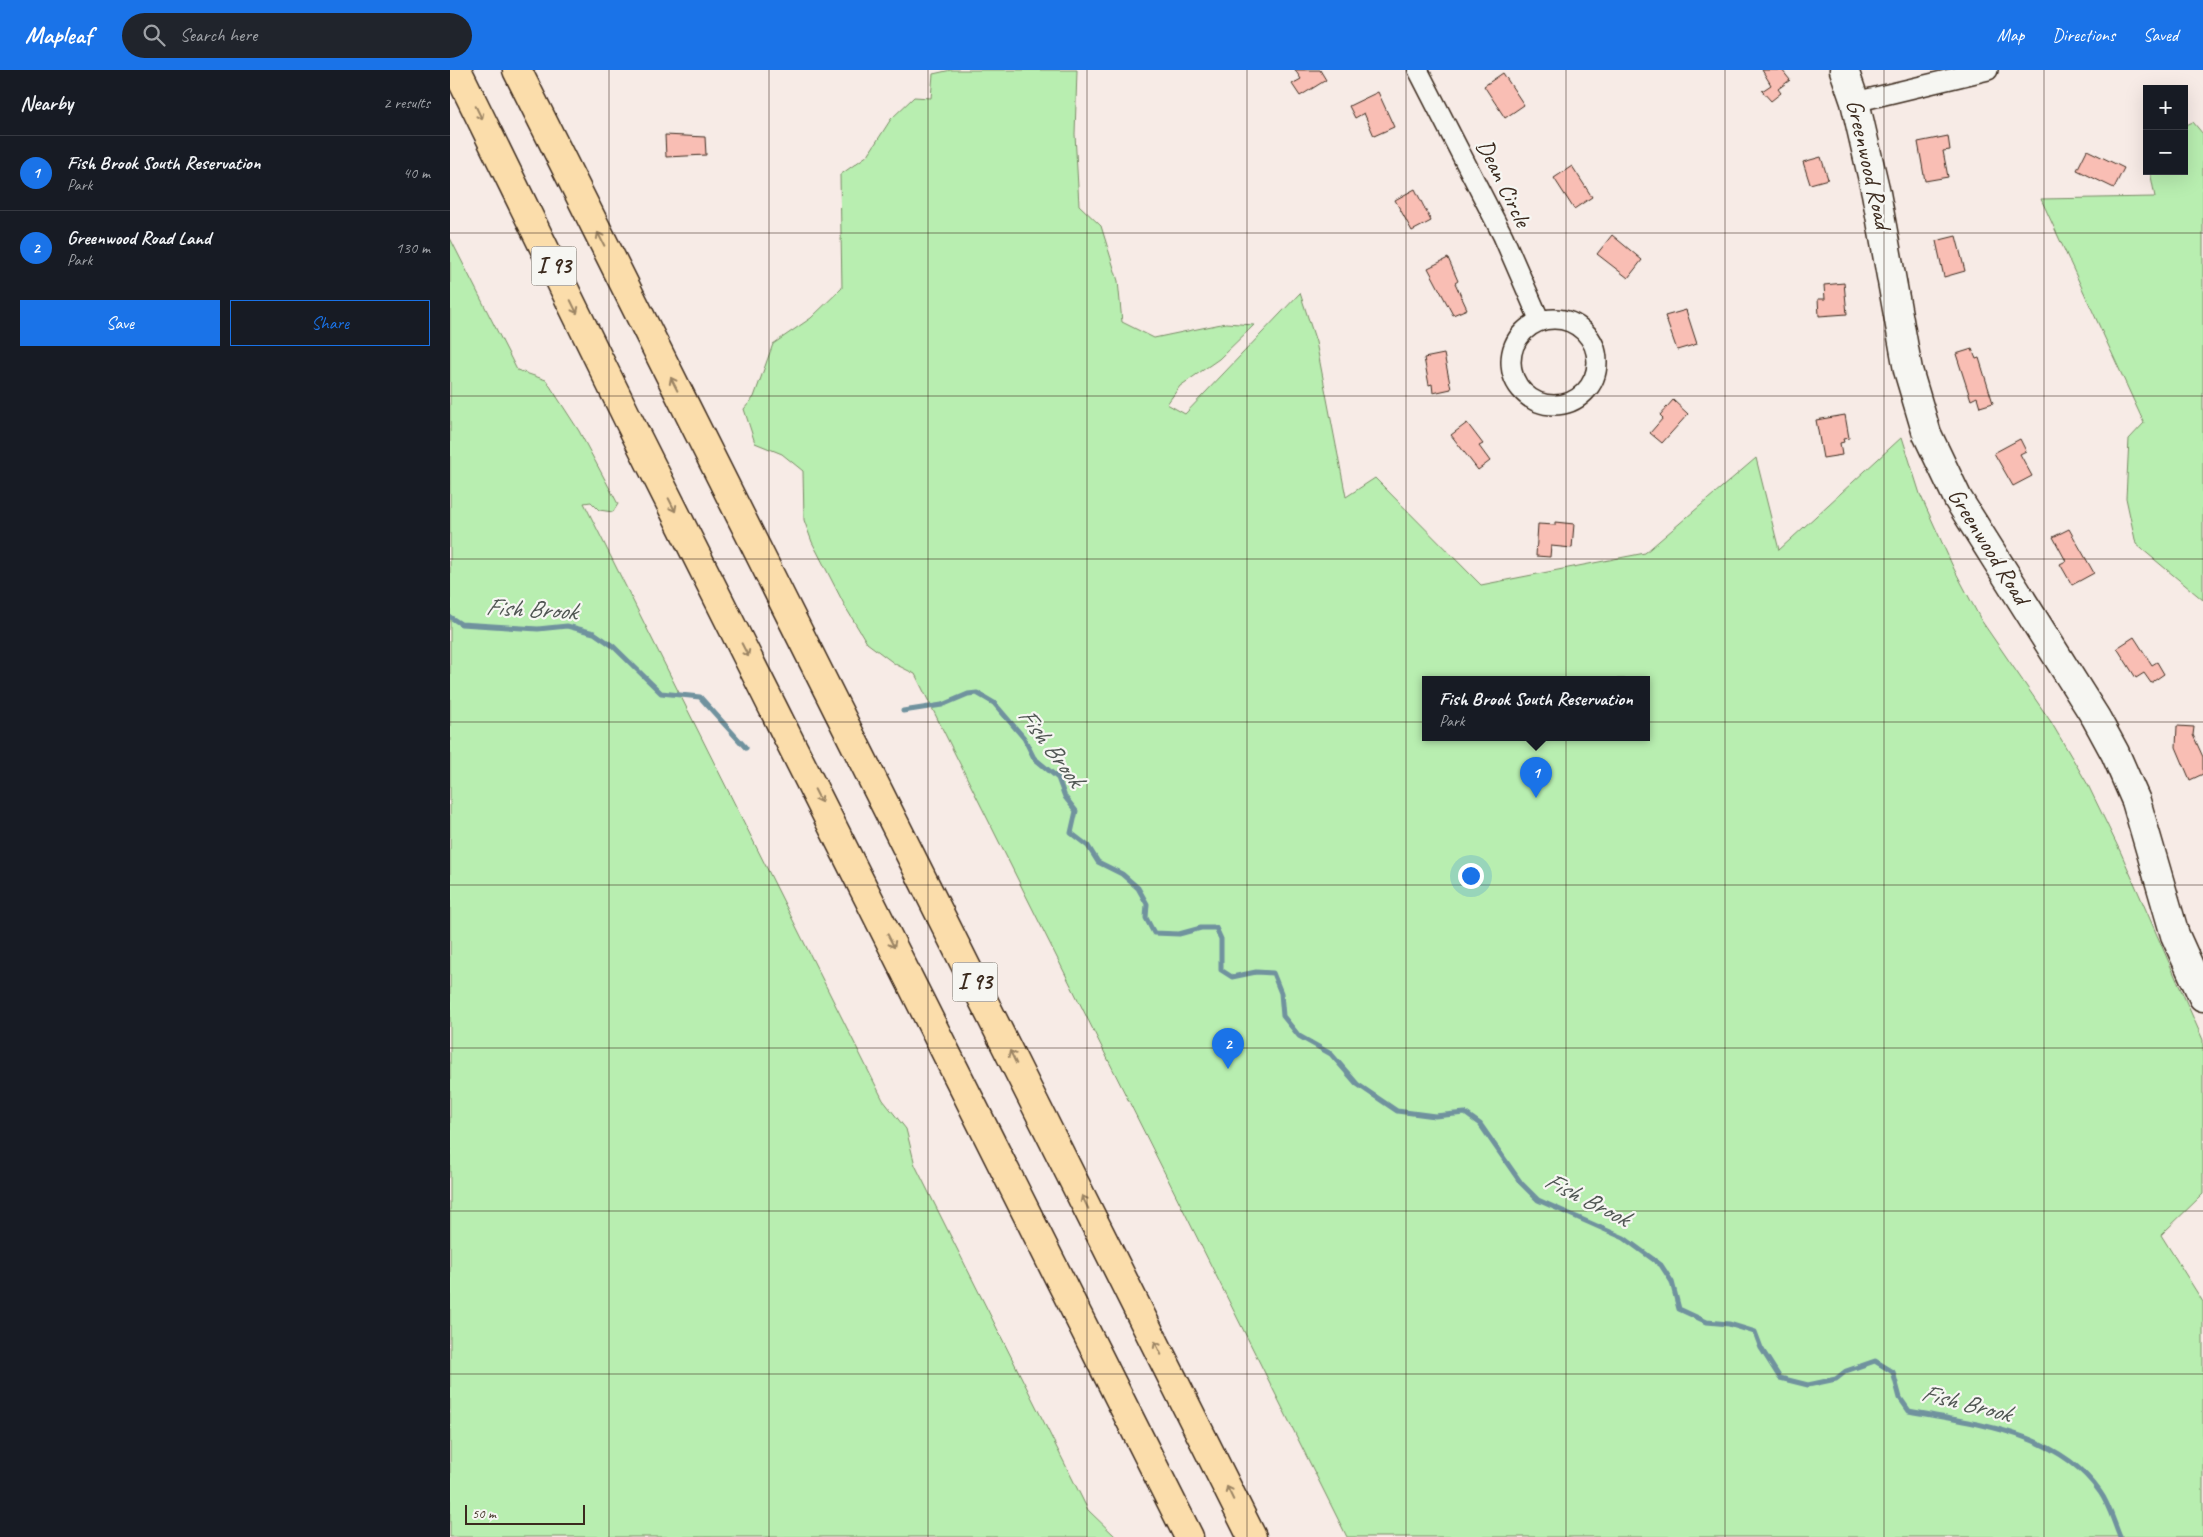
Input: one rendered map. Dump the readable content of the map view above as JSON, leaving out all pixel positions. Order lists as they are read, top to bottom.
{
  "streets": {
    "highway": ["I 93"],
    "street": ["Greenwood Road", "Dean Circle"]
  },
  "water": ["Fish Brook"],
  "scale_bar": "50 m",
  "page": {
    "header": "Mapleaf",
    "search": "Search here",
    "nav": ["Map", "Directions", "Saved"],
    "heading": ["Nearby", "2 results"],
    "map_buttons": ["+", "−"],
    "list": [
      {
        "mark": "1",
        "name": "Fish Brook South Reservation",
        "note": "Park",
        "value": "40 m"
      },
      {
        "mark": "2",
        "name": "Greenwood Road Land",
        "note": "Park",
        "value": "130 m"
      }
    ],
    "buttons": ["Save", "Share"],
    "popup": ["Fish Brook South Reservation", "Park"],
    "pins": ["1", "2"],
    "scale": "50 m"
  }
}
